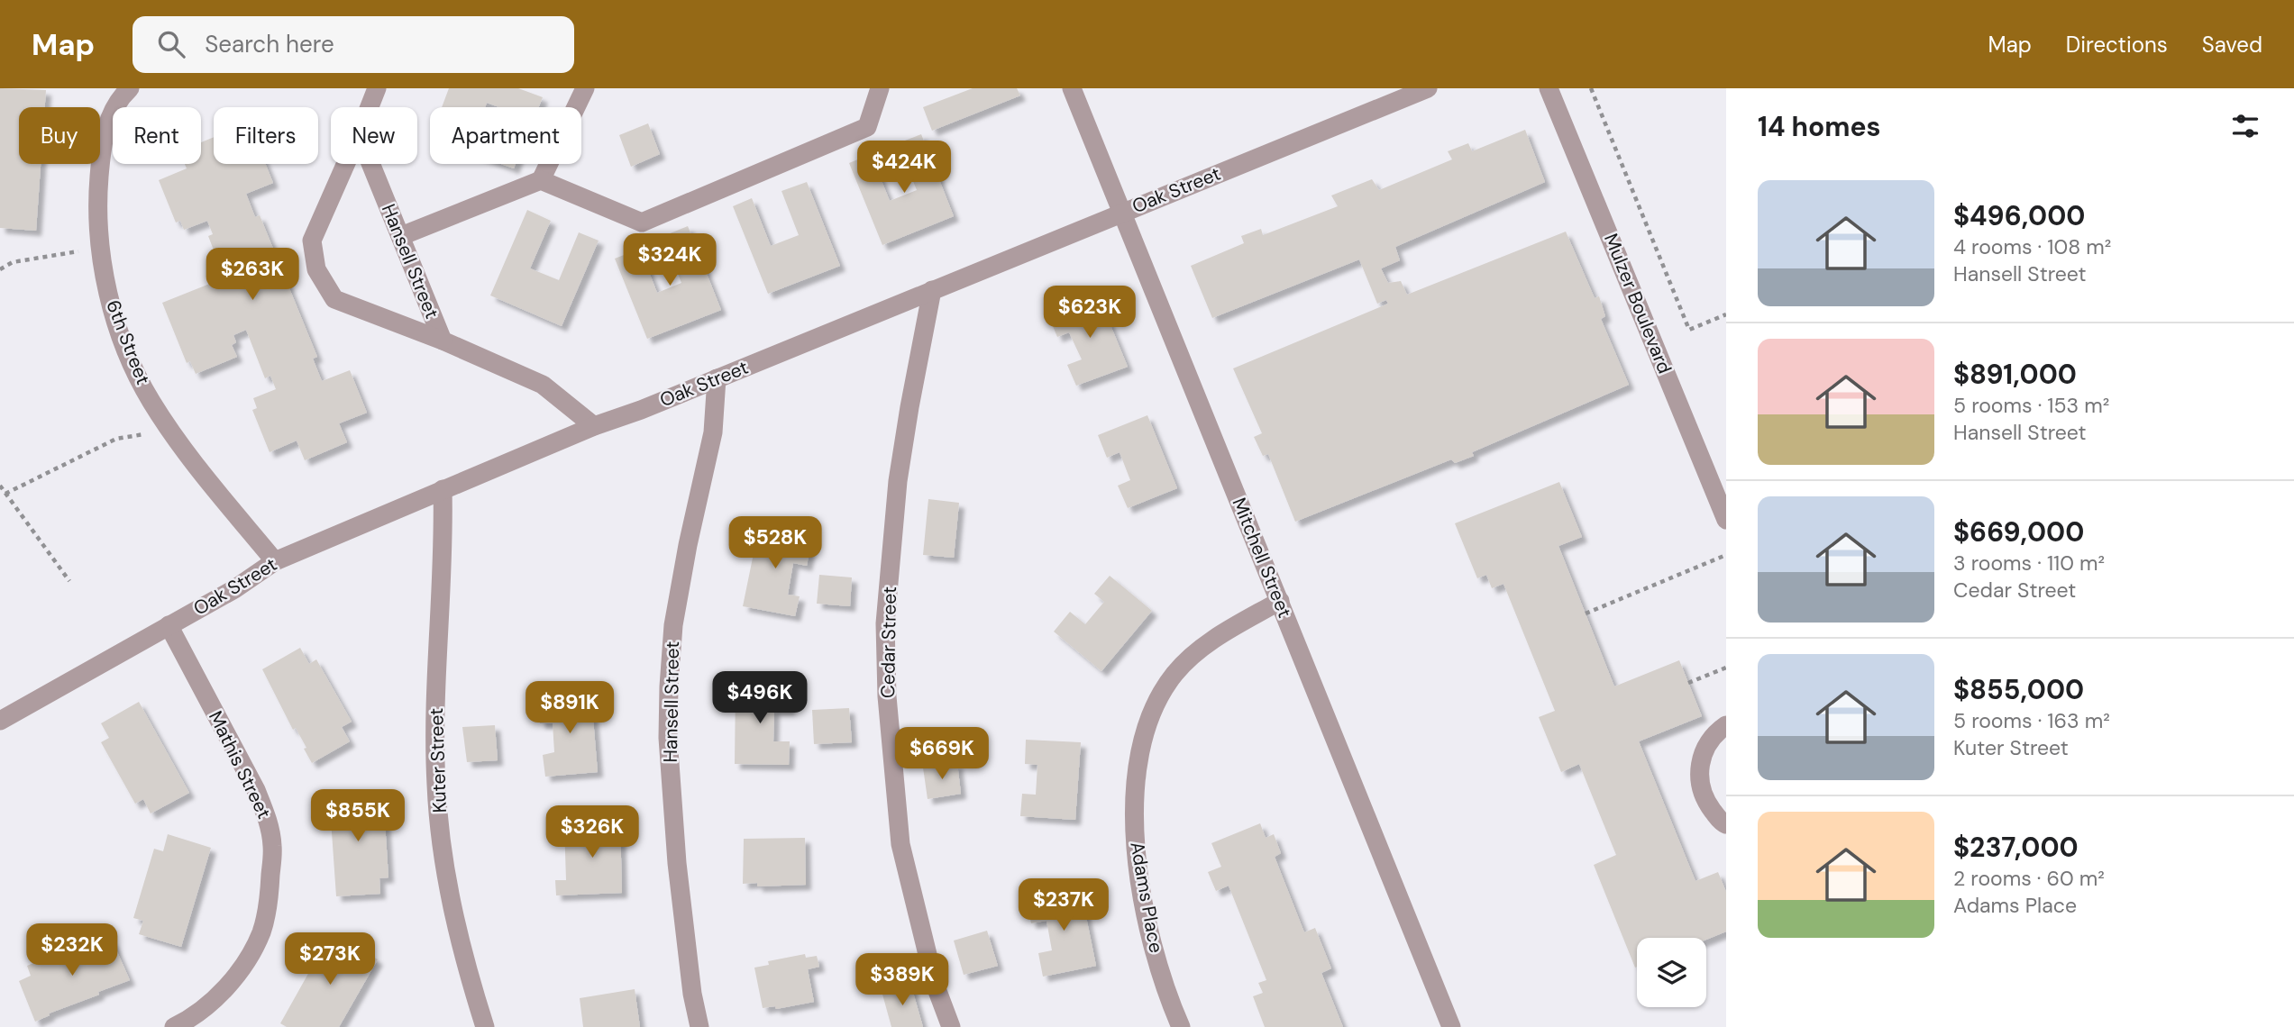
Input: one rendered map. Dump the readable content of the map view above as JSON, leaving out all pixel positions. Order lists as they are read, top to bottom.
{
  "streets": {
    "street": [
      "Oak Street",
      "Hansell Street",
      "Mulzer Boulevard",
      "6th Street",
      "Mitchell Street",
      "Cedar Street",
      "Kuter Street",
      "Mathis Street",
      "Adams Place"
    ]
  },
  "crossings": [
    ["Oak Street", "Hansell Street"],
    ["Oak Street", "6th Street"],
    ["Oak Street", "Mitchell Street"],
    ["Oak Street", "Cedar Street"],
    ["Oak Street", "Kuter Street"],
    ["Oak Street", "Mathis Street"],
    ["Mitchell Street", "Adams Place"]
  ],
  "page": {
    "header": "Map",
    "search": "Search here",
    "nav": ["Map", "Directions", "Saved"],
    "heading": "14 homes",
    "chip": [
      "Buy",
      "Rent",
      "Filters",
      "New",
      "Apartment"
    ],
    "price": [
      "$424K",
      "$324K",
      "$263K",
      "$623K",
      "$528K",
      "$496K",
      "$891K",
      "$669K",
      "$855K",
      "$326K",
      "$237K",
      "$232K",
      "$273K",
      "$389K"
    ],
    "list": [
      {
        "name": "$496,000",
        "note": "4 rooms · 108 m² · Hansell Street"
      },
      {
        "name": "$891,000",
        "note": "5 rooms · 153 m² · Hansell Street"
      },
      {
        "name": "$669,000",
        "note": "3 rooms · 110 m² · Cedar Street"
      },
      {
        "name": "$855,000",
        "note": "5 rooms · 163 m² · Kuter Street"
      },
      {
        "name": "$237,000",
        "note": "2 rooms · 60 m² · Adams Place"
      }
    ]
  }
}
